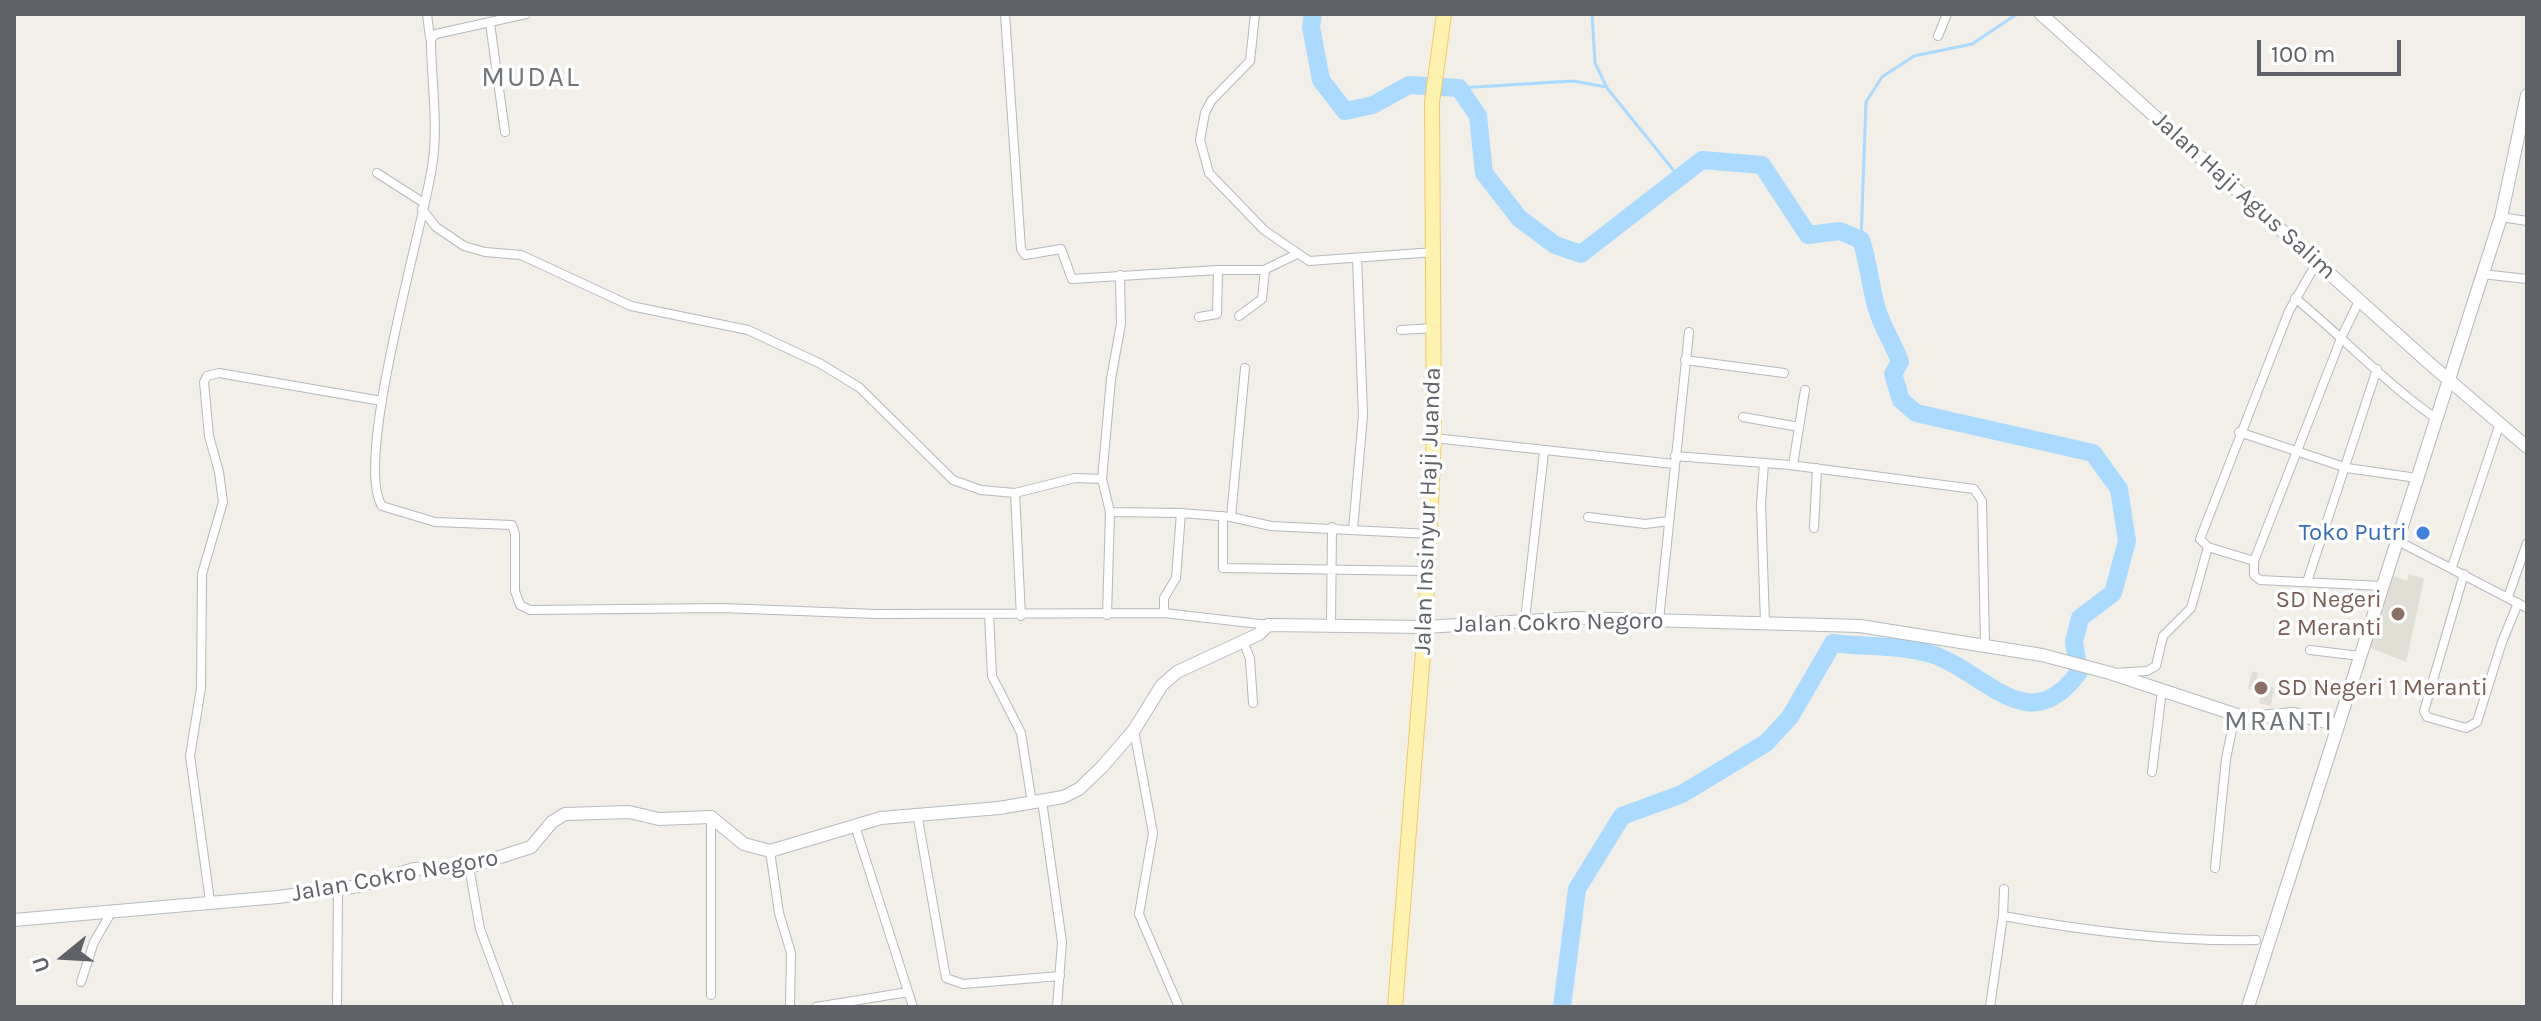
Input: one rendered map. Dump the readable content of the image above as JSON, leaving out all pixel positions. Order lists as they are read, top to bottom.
{
  "streets": {
    "main road": ["Jalan Insinyur Haji Juanda"],
    "street": ["Jalan Haji Agus Salim", "Jalan Cokro Negoro"]
  },
  "crossings": [
    ["Jalan Insinyur Haji Juanda", "Jalan Cokro Negoro"]
  ],
  "districts": ["MUDAL", "MRANTI"],
  "places": ["Toko Putri", "SD Negeri 2 Meranti", "SD Negeri 1 Meranti"],
  "scale_bar": "100 m",
  "north": "left"
}
